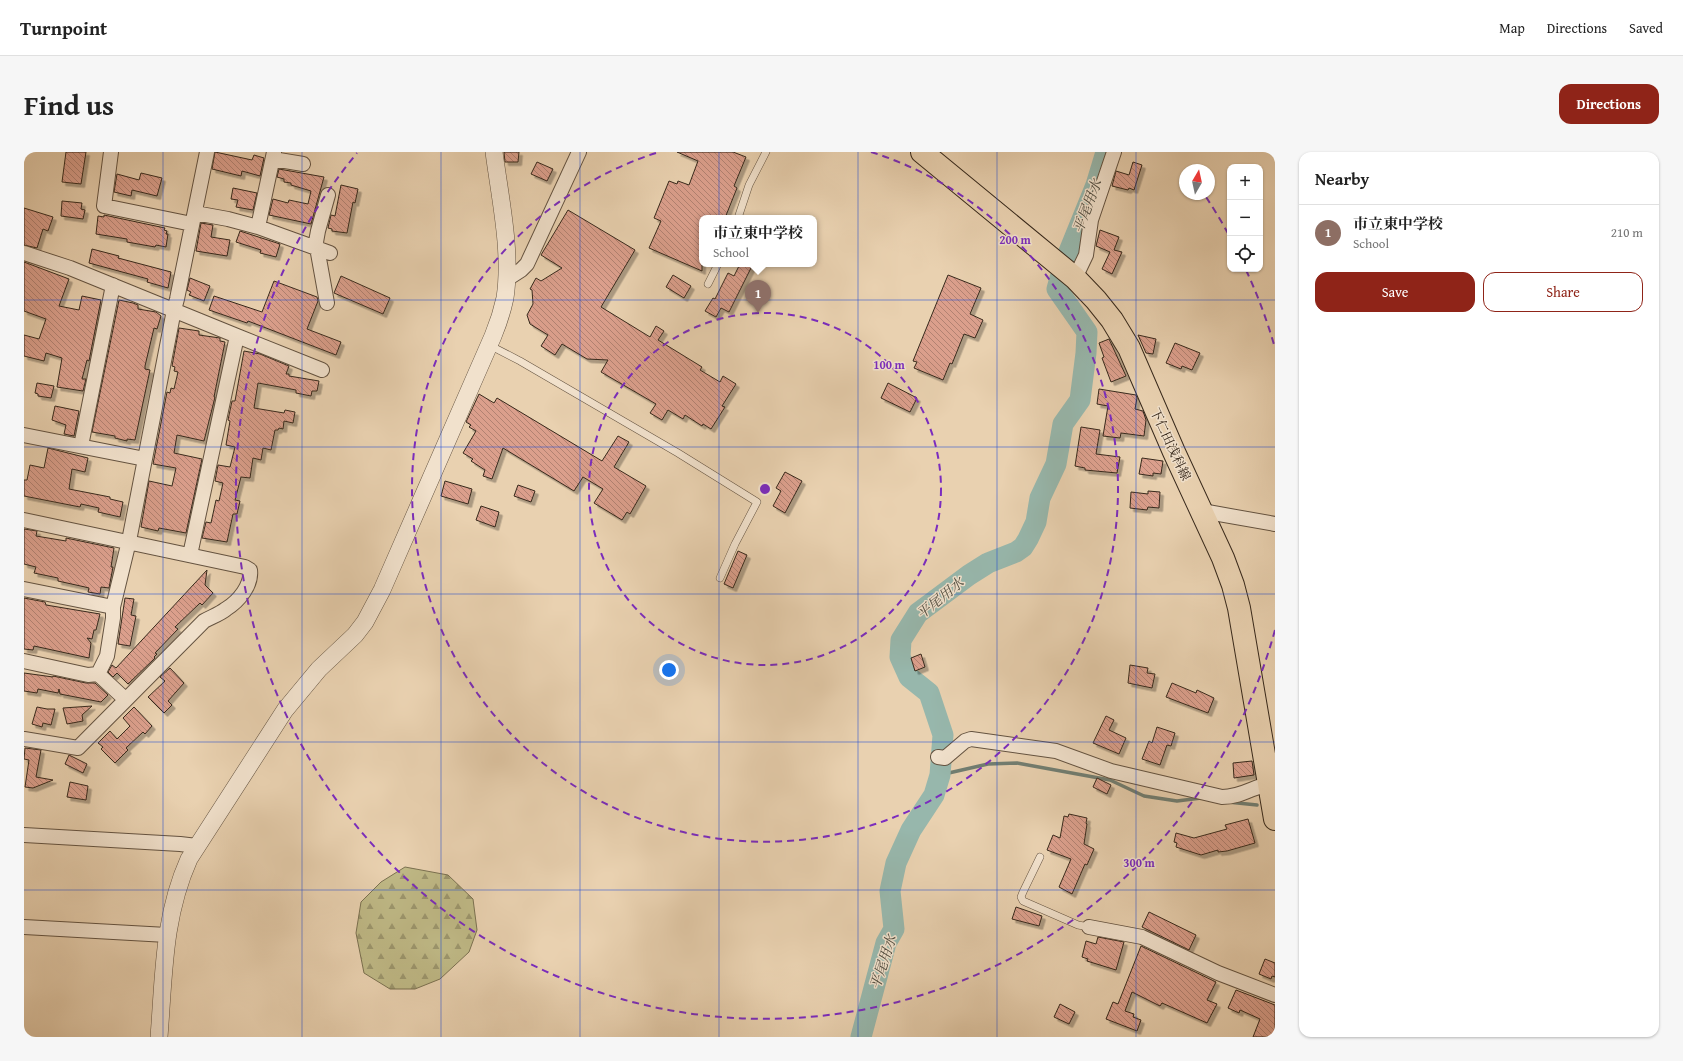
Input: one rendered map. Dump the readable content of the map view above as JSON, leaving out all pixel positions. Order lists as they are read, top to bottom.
{
  "streets": {
    "main road": ["下仁田浅科線"]
  },
  "water": ["平尾用水"],
  "north": "top",
  "page": {
    "header": "Turnpoint",
    "nav": ["Map", "Directions", "Saved"],
    "title": "Find us",
    "buttons": [
      "Directions",
      ["Save", "Share"]
    ],
    "heading": "Nearby",
    "map_buttons": ["+", "−"],
    "list": [
      {
        "mark": "1",
        "name": "市立東中学校",
        "note": "School",
        "value": "210 m"
      }
    ],
    "popup": ["市立東中学校", "School"],
    "pins": "1"
  },
  "rings": ["200 m", "100 m", "300 m"]
}
